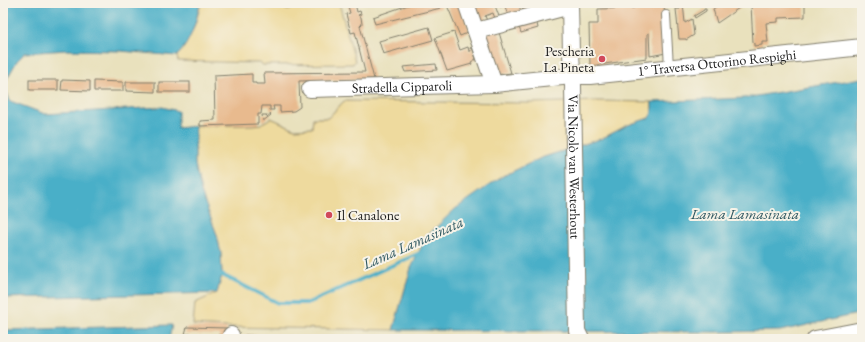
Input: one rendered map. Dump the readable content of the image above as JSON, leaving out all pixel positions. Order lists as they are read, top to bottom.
{
  "streets": {
    "street": ["1° Traversa Ottorino Respighi", "Stradella Cipparoli", "Via Nicolò van Westerhout"]
  },
  "crossings": [
    ["1° Traversa Ottorino Respighi", "Stradella Cipparoli"],
    ["1° Traversa Ottorino Respighi", "Via Nicolò van Westerhout"],
    ["Stradella Cipparoli", "Via Nicolò van Westerhout"]
  ],
  "water": ["Lama Lamasinata"],
  "places": ["Pescheria La Pineta", "Il Canalone"]
}
